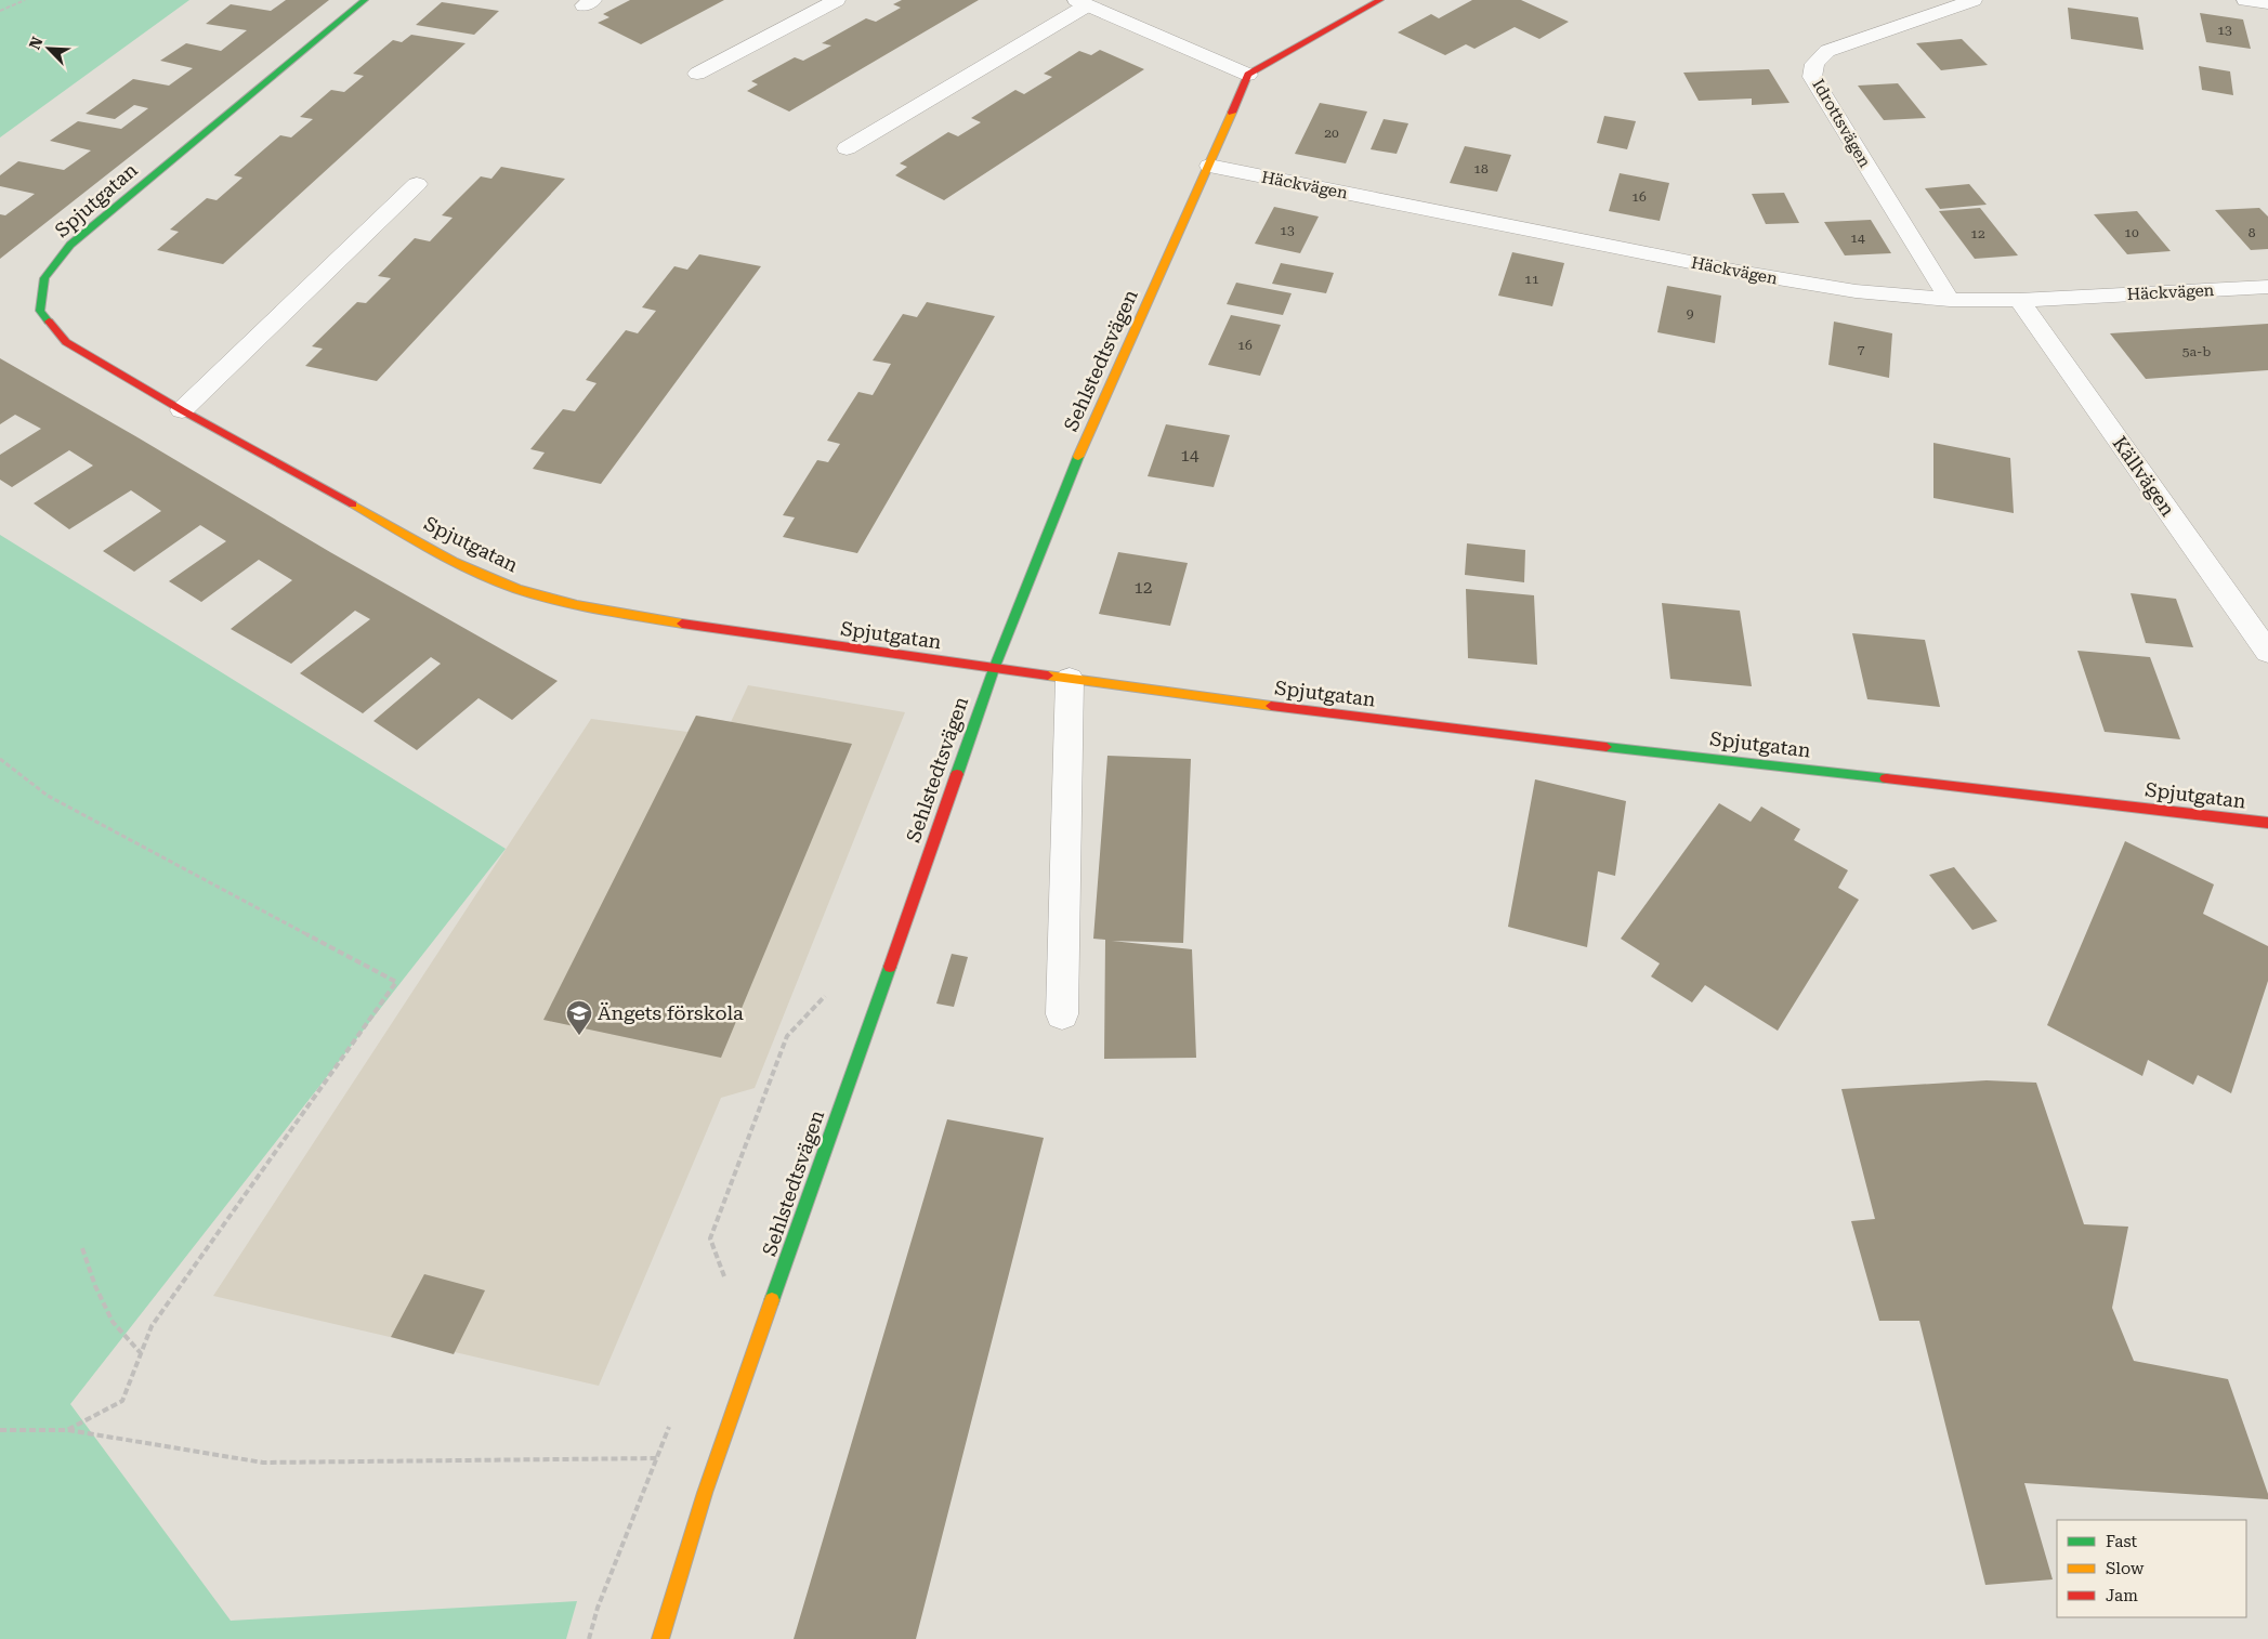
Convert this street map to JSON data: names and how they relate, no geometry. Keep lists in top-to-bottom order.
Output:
{
  "streets": {
    "street": [
      "Idrottsvägen",
      "Häckvägen",
      "Spjutgatan",
      "Sehlstedtsvägen",
      "Källvägen"
    ]
  },
  "crossings": [
    ["Idrottsvägen", "Häckvägen"],
    ["Häckvägen", "Sehlstedtsvägen"],
    ["Häckvägen", "Källvägen"],
    ["Spjutgatan", "Sehlstedtsvägen"]
  ],
  "places": {
    "school or university": ["Ängets förskola"]
  },
  "house_numbers": [
    "13",
    "20",
    "18",
    "16",
    "13",
    "10",
    "8",
    "12",
    "14",
    "11",
    "9",
    "16",
    "7",
    "5a-b",
    "14",
    "12"
  ],
  "legend": ["Fast", "Slow", "Jam"],
  "north": "top left"
}
